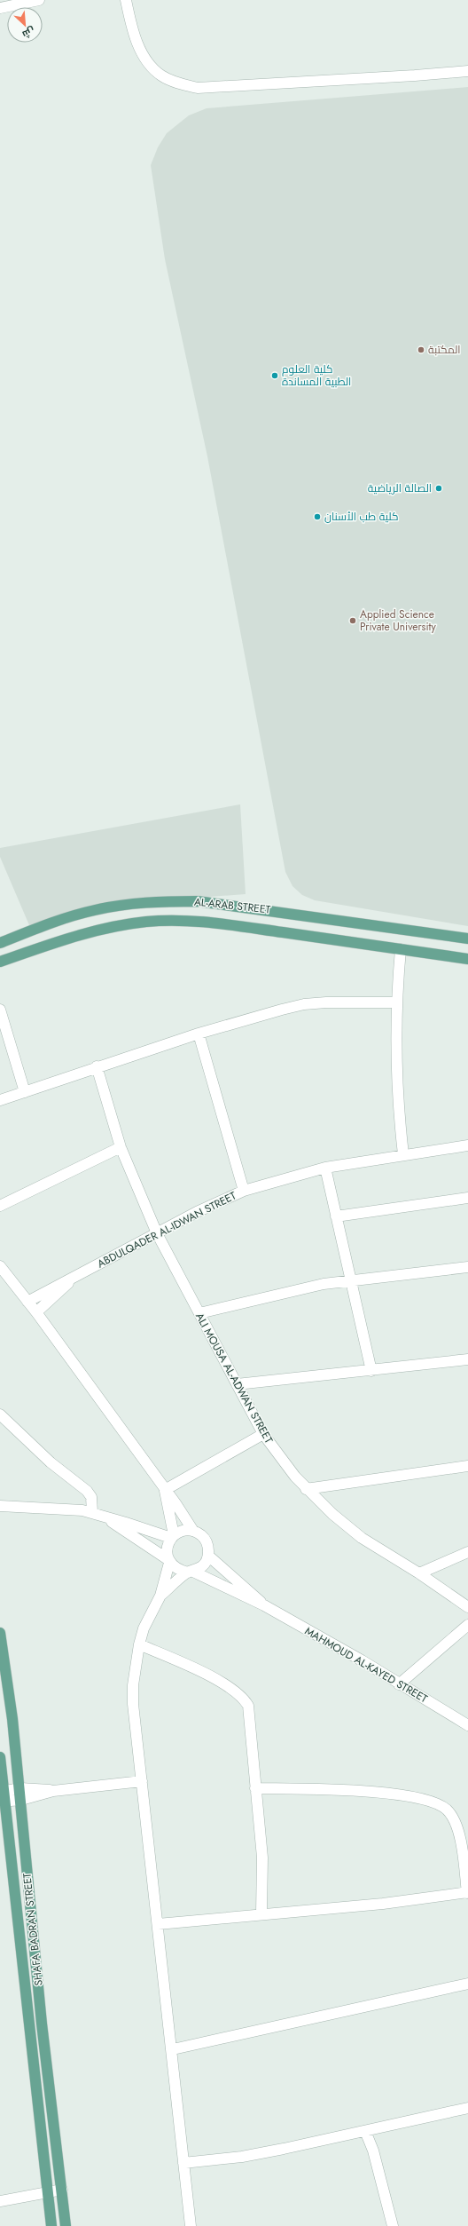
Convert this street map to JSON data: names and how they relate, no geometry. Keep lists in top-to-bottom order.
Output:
{
  "streets": {
    "main road": ["AL-ARAB STREET", "SHAFA BADRAN STREET"],
    "street": ["ABDULQADER AL-IDWAN STREET", "ALI MOUSA AL-ADWAN STREET", "MAHMOUD AL-KAYED STREET"]
  },
  "crossings": [
    ["ABDULQADER AL-IDWAN STREET", "ALI MOUSA AL-ADWAN STREET"]
  ],
  "places": [
    "المكتبة",
    "كلية العلوم الطبية المساندة",
    "الصالة الرياضية",
    "كلية طب الأسنان",
    "Applied Science Private University"
  ],
  "north": "bottom right"
}
